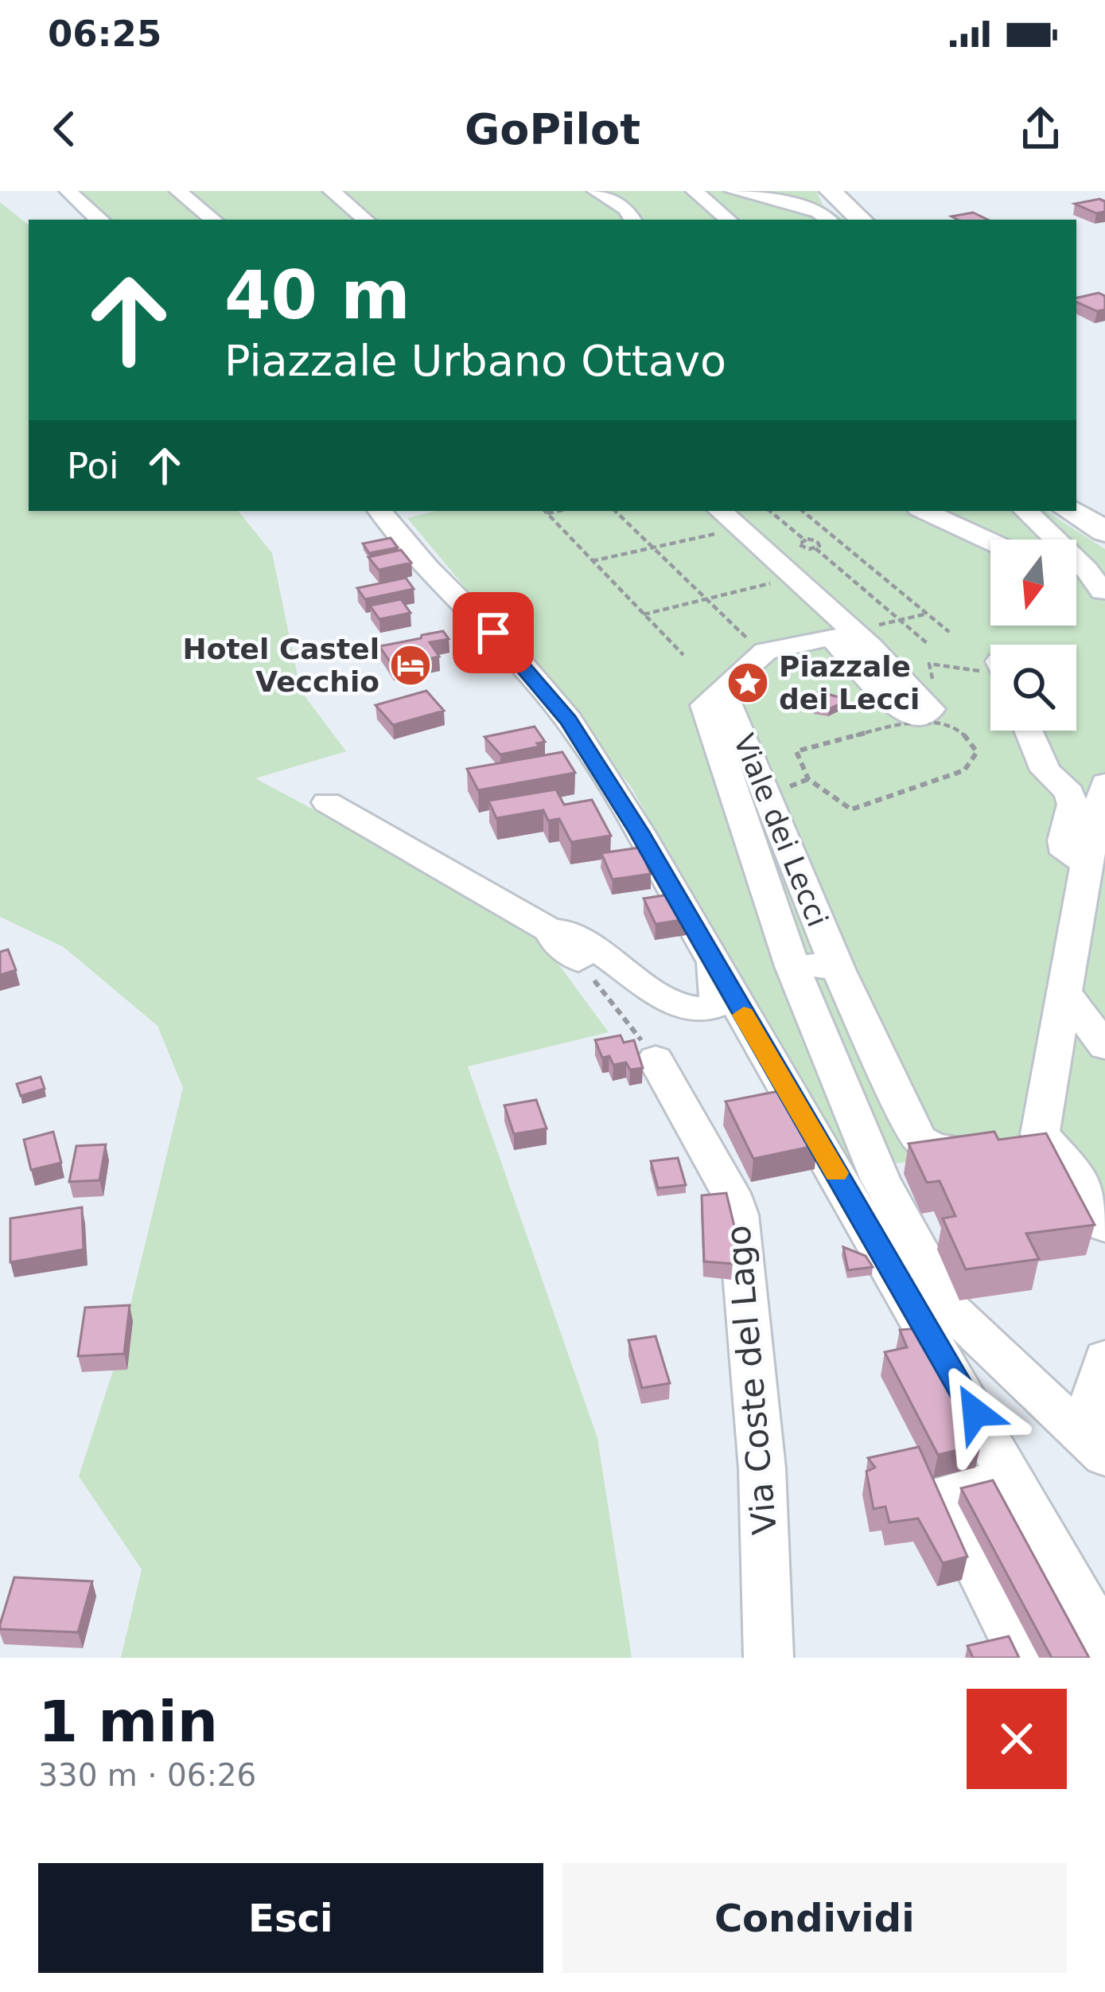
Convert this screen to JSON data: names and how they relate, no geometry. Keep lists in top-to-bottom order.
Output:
{
  "streets": {
    "street": ["Viale dei Lecci", "Via Coste del Lago"]
  },
  "places": {
    "hotel": ["Hotel Castel Vecchio"],
    "place": ["Piazzale dei Lecci"]
  },
  "north": "bottom",
  "page": {
    "status": "06:25",
    "header": "GoPilot",
    "turn": ["40 m", "Piazzale Urbano Ottavo"],
    "then": "Poi",
    "heading": ["1 min", "330 m · 06:26"],
    "buttons": ["Esci", "Condividi"]
  }
}
